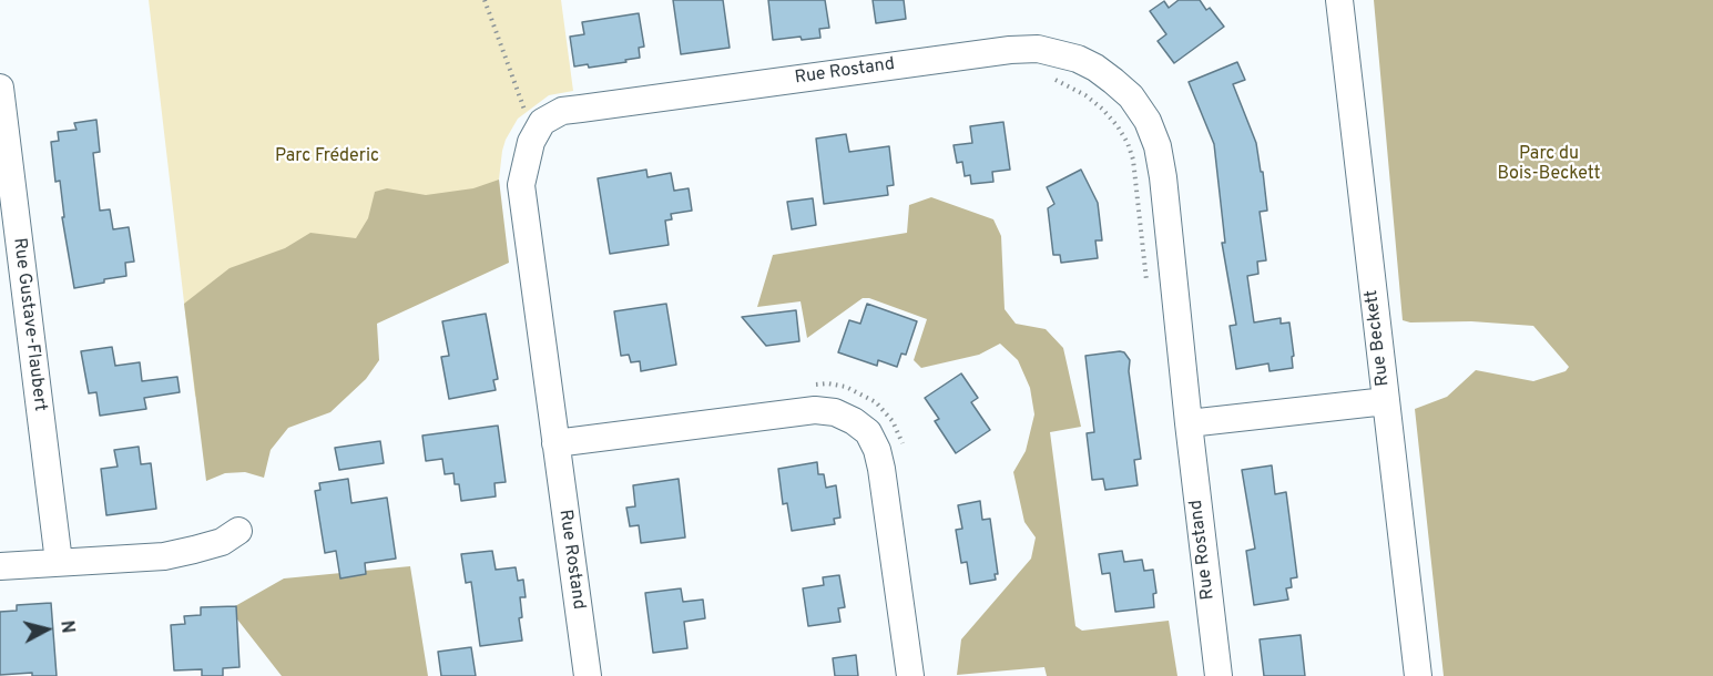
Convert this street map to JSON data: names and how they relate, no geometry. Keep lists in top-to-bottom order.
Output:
{
  "streets": {
    "street": ["Rue Rostand", "Rue Gustave-Flaubert", "Rue Beckett"]
  },
  "parks": ["Parc du Bois-Beckett", "Parc Fréderic"],
  "north": "right"
}
